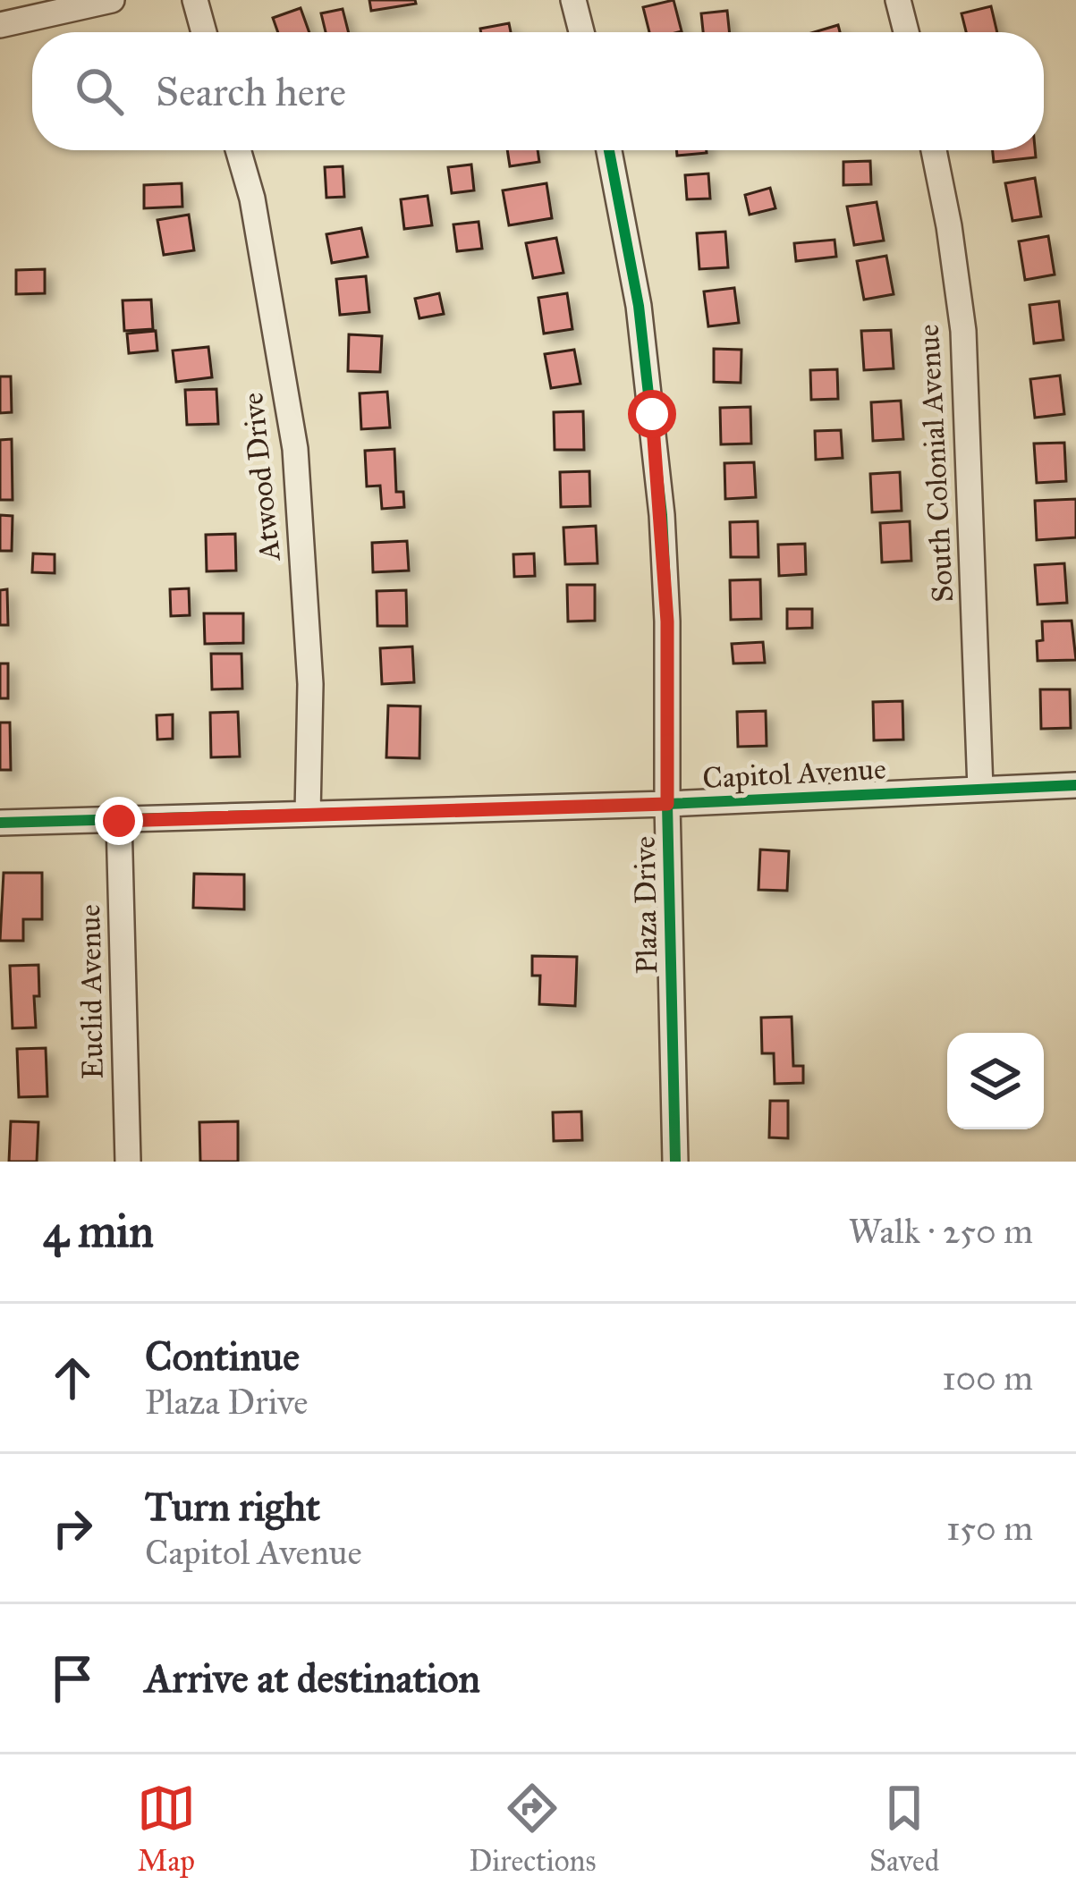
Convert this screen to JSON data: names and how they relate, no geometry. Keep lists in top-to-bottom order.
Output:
{
  "streets": {
    "street": [
      "South Colonial Avenue",
      "Atwood Drive",
      "Capitol Avenue",
      "Plaza Drive",
      "Euclid Avenue"
    ]
  },
  "crossings": [
    ["South Colonial Avenue", "Capitol Avenue"],
    ["Atwood Drive", "Capitol Avenue"],
    ["Capitol Avenue", "Plaza Drive"],
    ["Capitol Avenue", "Euclid Avenue"]
  ],
  "page": {
    "search": "Search here",
    "heading": ["4 min", "Walk · 250 m"],
    "list": [
      ["Continue", "Plaza Drive", "100 m"],
      ["Turn right", "Capitol Avenue", "150 m"],
      "Arrive at destination"
    ],
    "nav": ["Map", "Directions", "Saved"]
  }
}
